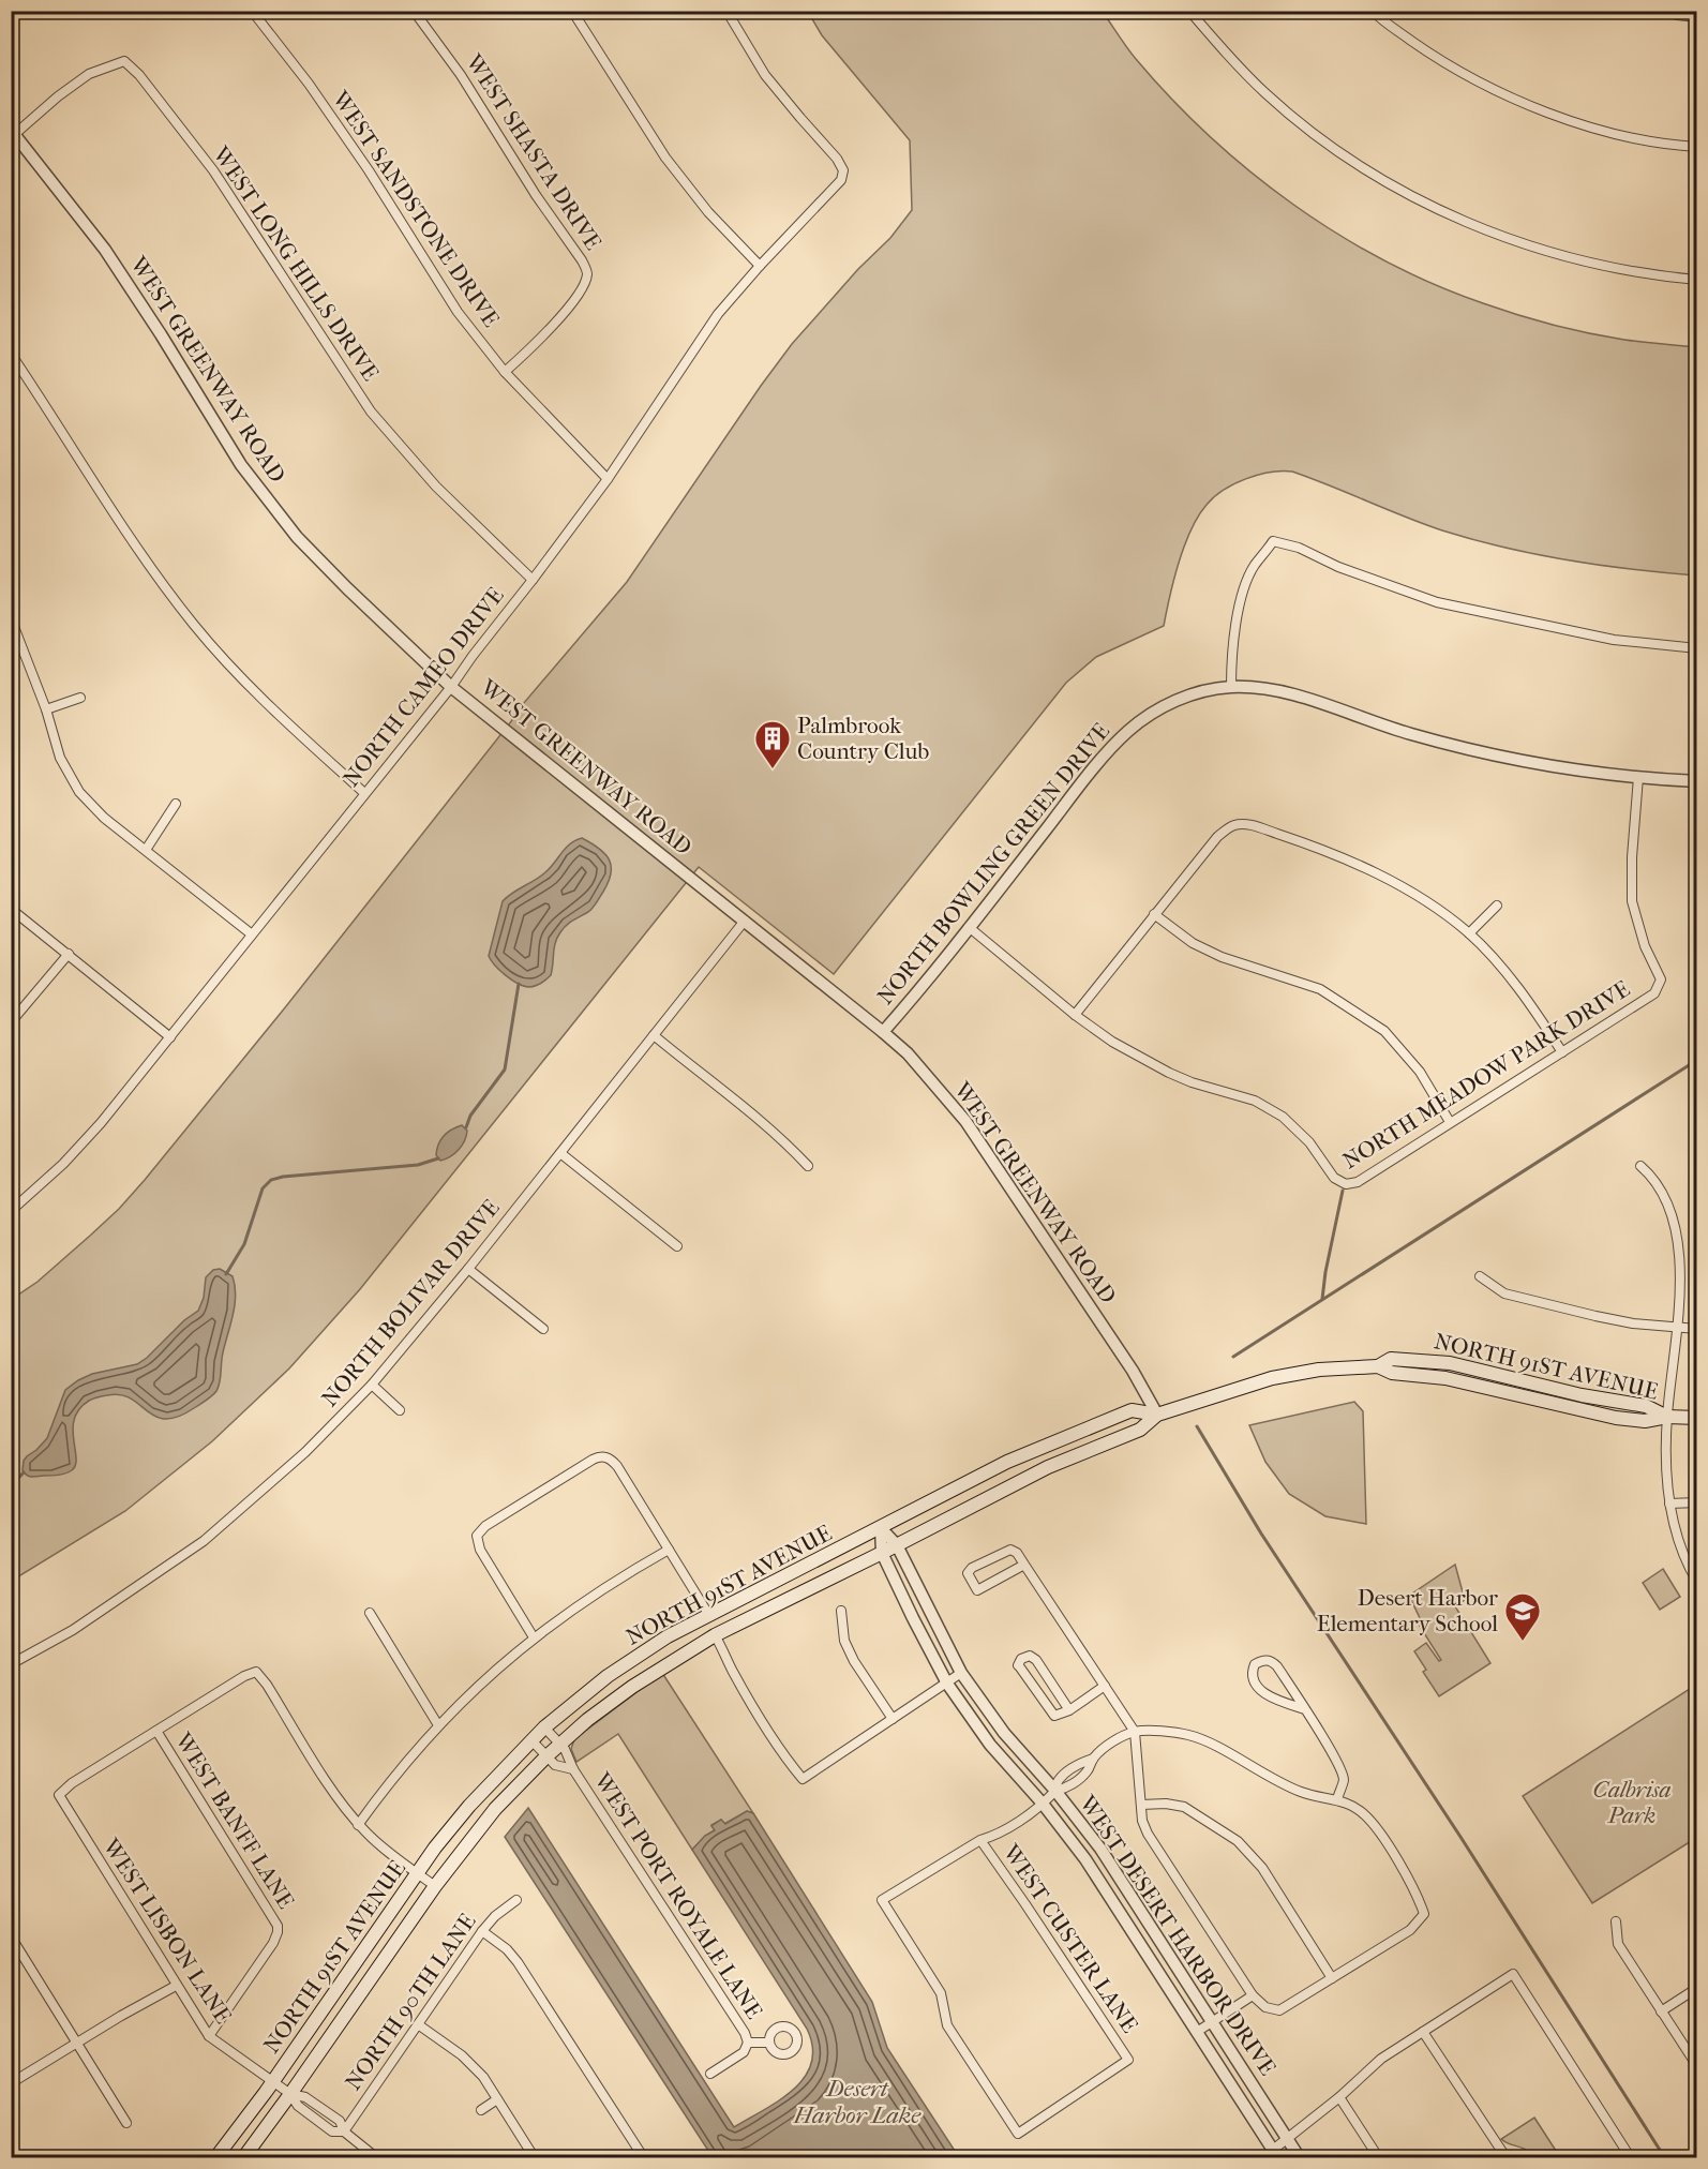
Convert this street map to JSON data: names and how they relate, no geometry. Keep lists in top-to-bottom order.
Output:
{
  "streets": {
    "main road": ["NORTH 91ST AVENUE"],
    "street": [
      "WEST SHASTA DRIVE",
      "WEST SANDSTONE DRIVE",
      "WEST LONG HILLS DRIVE",
      "WEST GREENWAY ROAD",
      "NORTH CAMEO DRIVE",
      "NORTH BOWLING GREEN DRIVE",
      "NORTH MEADOW PARK DRIVE",
      "NORTH BOLIVAR DRIVE",
      "WEST BANFF LANE",
      "WEST PORT ROYALE LANE",
      "WEST LISBON LANE",
      "WEST DESERT HARBOR DRIVE",
      "WEST CUSTER LANE",
      "NORTH 90TH LANE"
    ]
  },
  "crossings": [
    ["WEST SHASTA DRIVE", "WEST SANDSTONE DRIVE"],
    ["WEST SANDSTONE DRIVE", "NORTH CAMEO DRIVE"],
    ["WEST LONG HILLS DRIVE", "WEST GREENWAY ROAD"],
    ["WEST LONG HILLS DRIVE", "NORTH CAMEO DRIVE"],
    ["WEST GREENWAY ROAD", "NORTH CAMEO DRIVE"],
    ["WEST GREENWAY ROAD", "NORTH BOWLING GREEN DRIVE"],
    ["WEST GREENWAY ROAD", "NORTH BOLIVAR DRIVE"],
    ["WEST GREENWAY ROAD", "NORTH 91ST AVENUE"],
    ["NORTH BOWLING GREEN DRIVE", "NORTH MEADOW PARK DRIVE"],
    ["NORTH 91ST AVENUE", "WEST PORT ROYALE LANE"],
    ["NORTH 91ST AVENUE", "WEST LISBON LANE"],
    ["NORTH 91ST AVENUE", "WEST DESERT HARBOR DRIVE"],
    ["WEST BANFF LANE", "WEST LISBON LANE"],
    ["WEST LISBON LANE", "NORTH 90TH LANE"]
  ],
  "water": ["Desert Harbor Lake"],
  "parks": ["Calbrisa Park"],
  "places": {
    "building": ["Palmbrook Country Club"],
    "school or university": ["Desert Harbor Elementary School"]
  }
}
